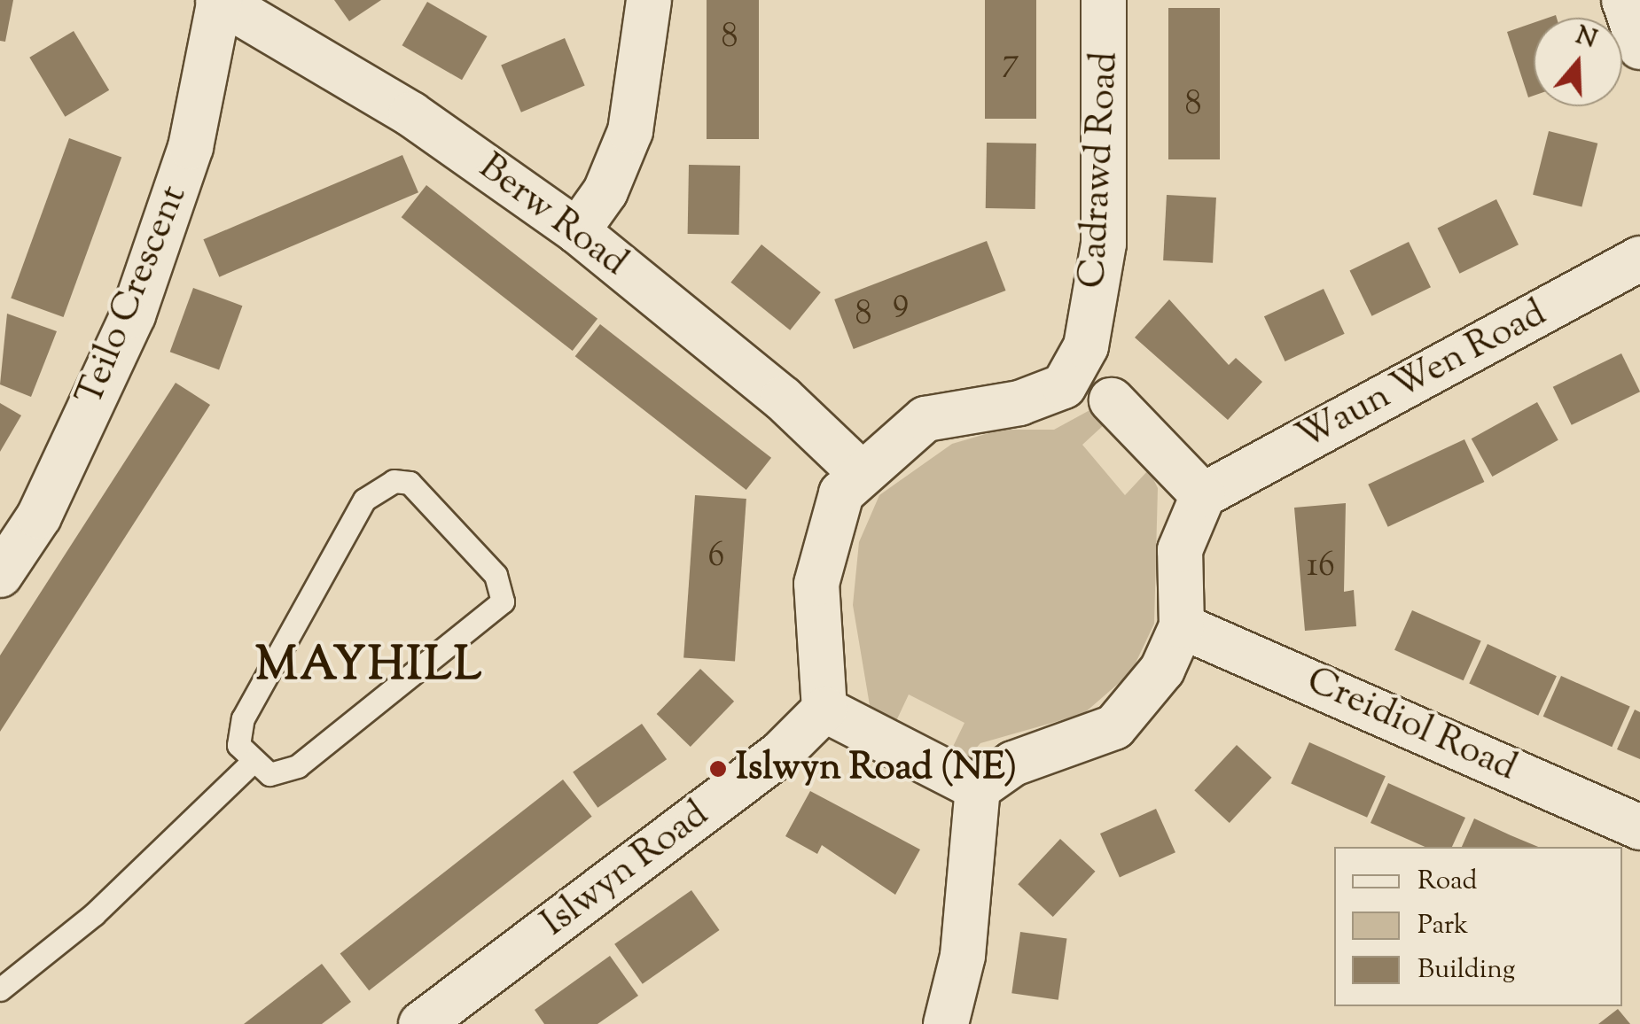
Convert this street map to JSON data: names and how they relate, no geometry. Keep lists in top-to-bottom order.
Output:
{
  "streets": {
    "street": [
      "Cadrawd Road",
      "Berw Road",
      "Teilo Crescent",
      "Waun Wen Road",
      "Creidiol Road",
      "Islwyn Road"
    ]
  },
  "crossings": [
    ["Cadrawd Road", "Berw Road"],
    ["Berw Road", "Teilo Crescent"]
  ],
  "districts": ["MAYHILL"],
  "places": ["Islwyn Road (NE)"],
  "house_numbers": [
    "8",
    "7",
    "8",
    "9",
    "8",
    "6",
    "16"
  ],
  "legend": ["Road", "Park", "Building"],
  "north": "top"
}
